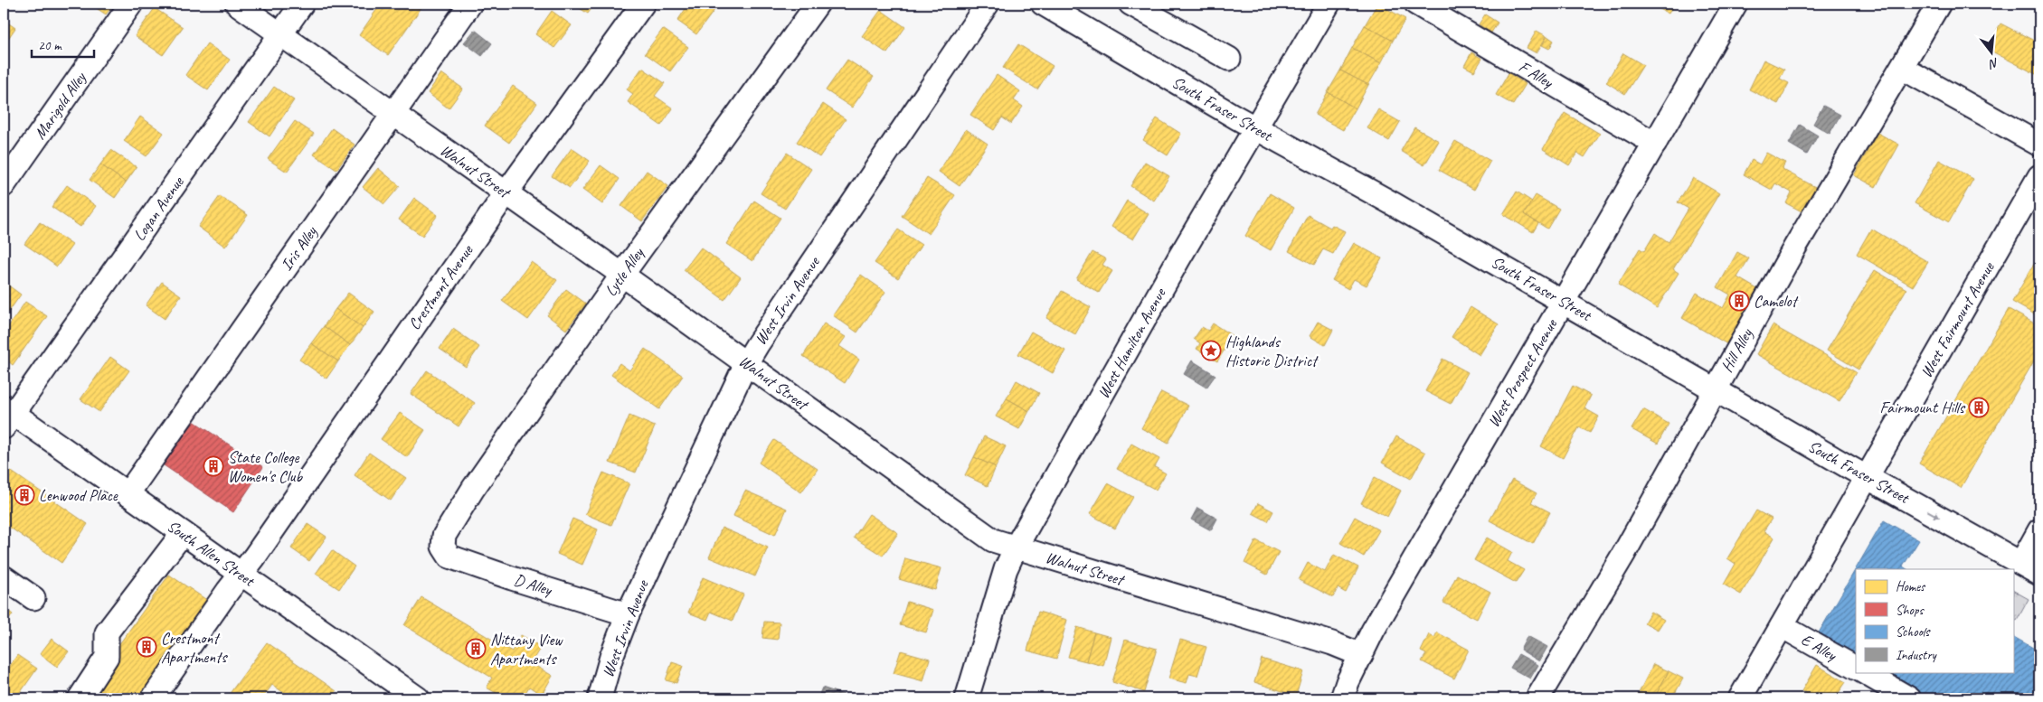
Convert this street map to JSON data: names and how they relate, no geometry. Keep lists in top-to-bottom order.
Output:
{
  "streets": {
    "street": [
      "F Alley",
      "Marigold Alley",
      "South Fraser Street",
      "Walnut Street",
      "Logan Avenue",
      "Iris Alley",
      "Lytle Alley",
      "Crestmont Avenue",
      "West Irvin Avenue",
      "West Fairmount Avenue",
      "West Hamilton Avenue",
      "Hill Alley",
      "West Prospect Avenue",
      "South Allen Street",
      "D Alley",
      "E Alley"
    ]
  },
  "crossings": [
    ["F Alley", "West Prospect Avenue"],
    ["South Fraser Street", "West Fairmount Avenue"],
    ["South Fraser Street", "West Hamilton Avenue"],
    ["South Fraser Street", "Hill Alley"],
    ["South Fraser Street", "West Prospect Avenue"],
    ["Walnut Street", "Logan Avenue"],
    ["Walnut Street", "Iris Alley"],
    ["Walnut Street", "Lytle Alley"],
    ["Walnut Street", "Crestmont Avenue"],
    ["Walnut Street", "West Irvin Avenue"],
    ["Walnut Street", "West Hamilton Avenue"],
    ["Walnut Street", "West Prospect Avenue"],
    ["Logan Avenue", "South Allen Street"],
    ["Iris Alley", "South Allen Street"],
    ["Lytle Alley", "D Alley"],
    ["Crestmont Avenue", "South Allen Street"],
    ["West Irvin Avenue", "D Alley"],
    ["West Fairmount Avenue", "E Alley"]
  ],
  "places": {
    "building": [
      "Camelot",
      "Fairmount Hills",
      "State College Women's Club",
      "Lenwood Place",
      "Crestmont Apartments",
      "Nittany View Apartments"
    ],
    "place": ["Highlands Historic District"]
  },
  "legend": [
    "Homes",
    "Shops",
    "Schools",
    "Industry"
  ],
  "scale_bar": "20 m",
  "north": "bottom"
}
